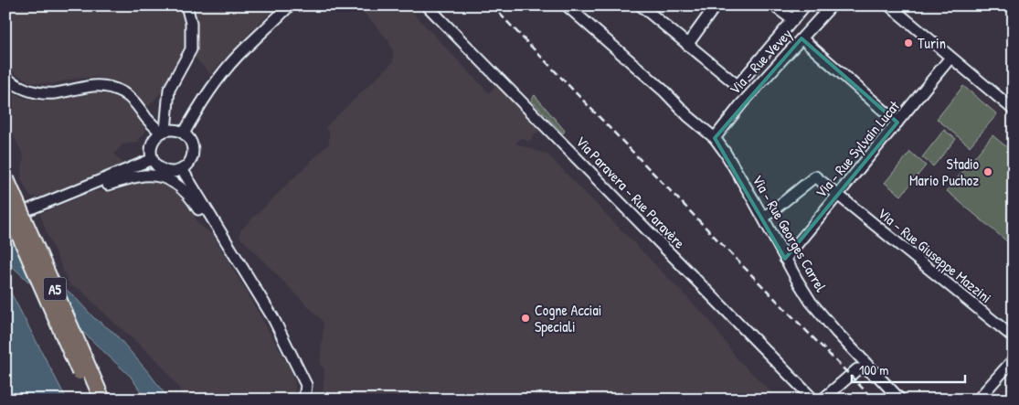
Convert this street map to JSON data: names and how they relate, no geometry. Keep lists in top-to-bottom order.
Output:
{
  "streets": {
    "highway": ["A5"],
    "street": [
      "Via - Rue Vevey",
      "Via - Rue Sylvain Lucat",
      "Via Paravera - Rue Paravère",
      "Via - Rue Georges Carrel",
      "Via - Rue Giuseppe Mazzini"
    ]
  },
  "crossings": [
    ["Via - Rue Vevey", "Via - Rue Georges Carrel"],
    ["Via - Rue Sylvain Lucat", "Via - Rue Georges Carrel"],
    ["Via - Rue Sylvain Lucat", "Via - Rue Giuseppe Mazzini"],
    ["Via - Rue Georges Carrel", "Via - Rue Giuseppe Mazzini"]
  ],
  "places": ["Turin", "Stadio Mario Puchoz", "Cogne Acciai Speciali"],
  "scale_bar": "100 m"
}
